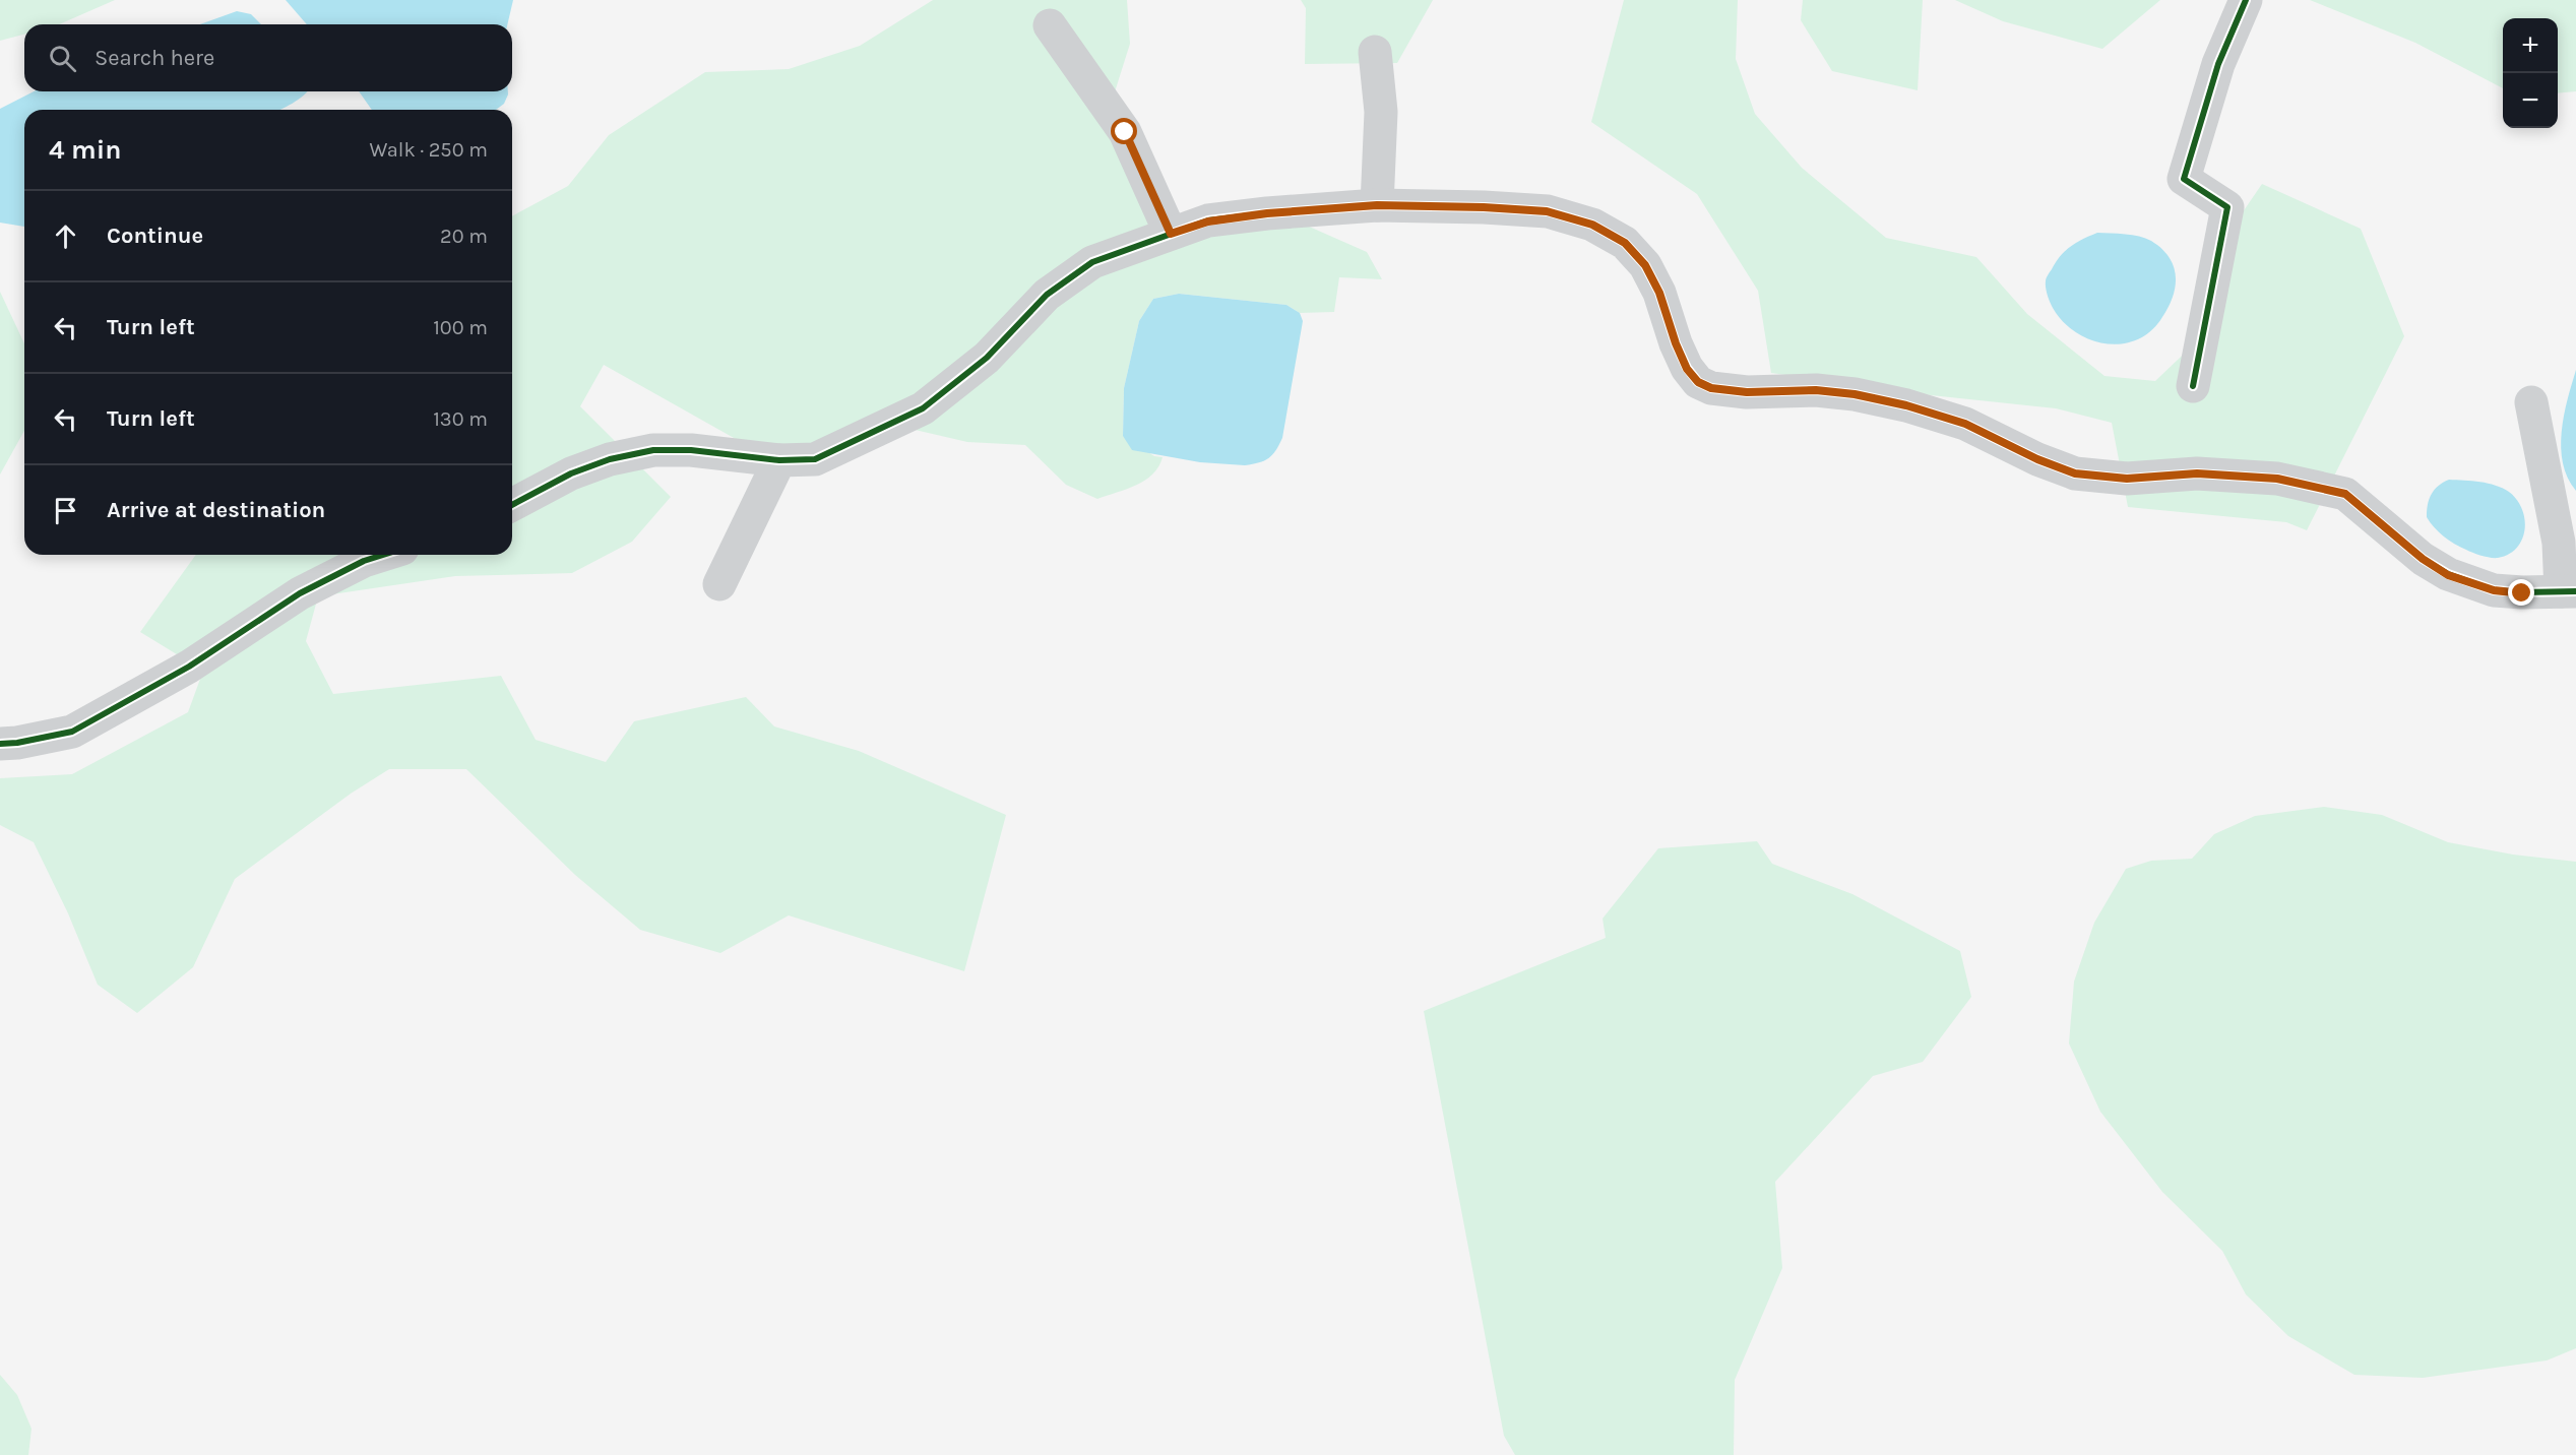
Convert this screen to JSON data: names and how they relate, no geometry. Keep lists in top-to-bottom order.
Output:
{
  "page": {
    "map_buttons": ["+", "−"],
    "search": "Search here",
    "heading": ["4 min", "Walk · 250 m"],
    "list": [
      ["Continue", "20 m"],
      ["Turn left", "100 m"],
      ["Turn left", "130 m"],
      "Arrive at destination"
    ]
  }
}
